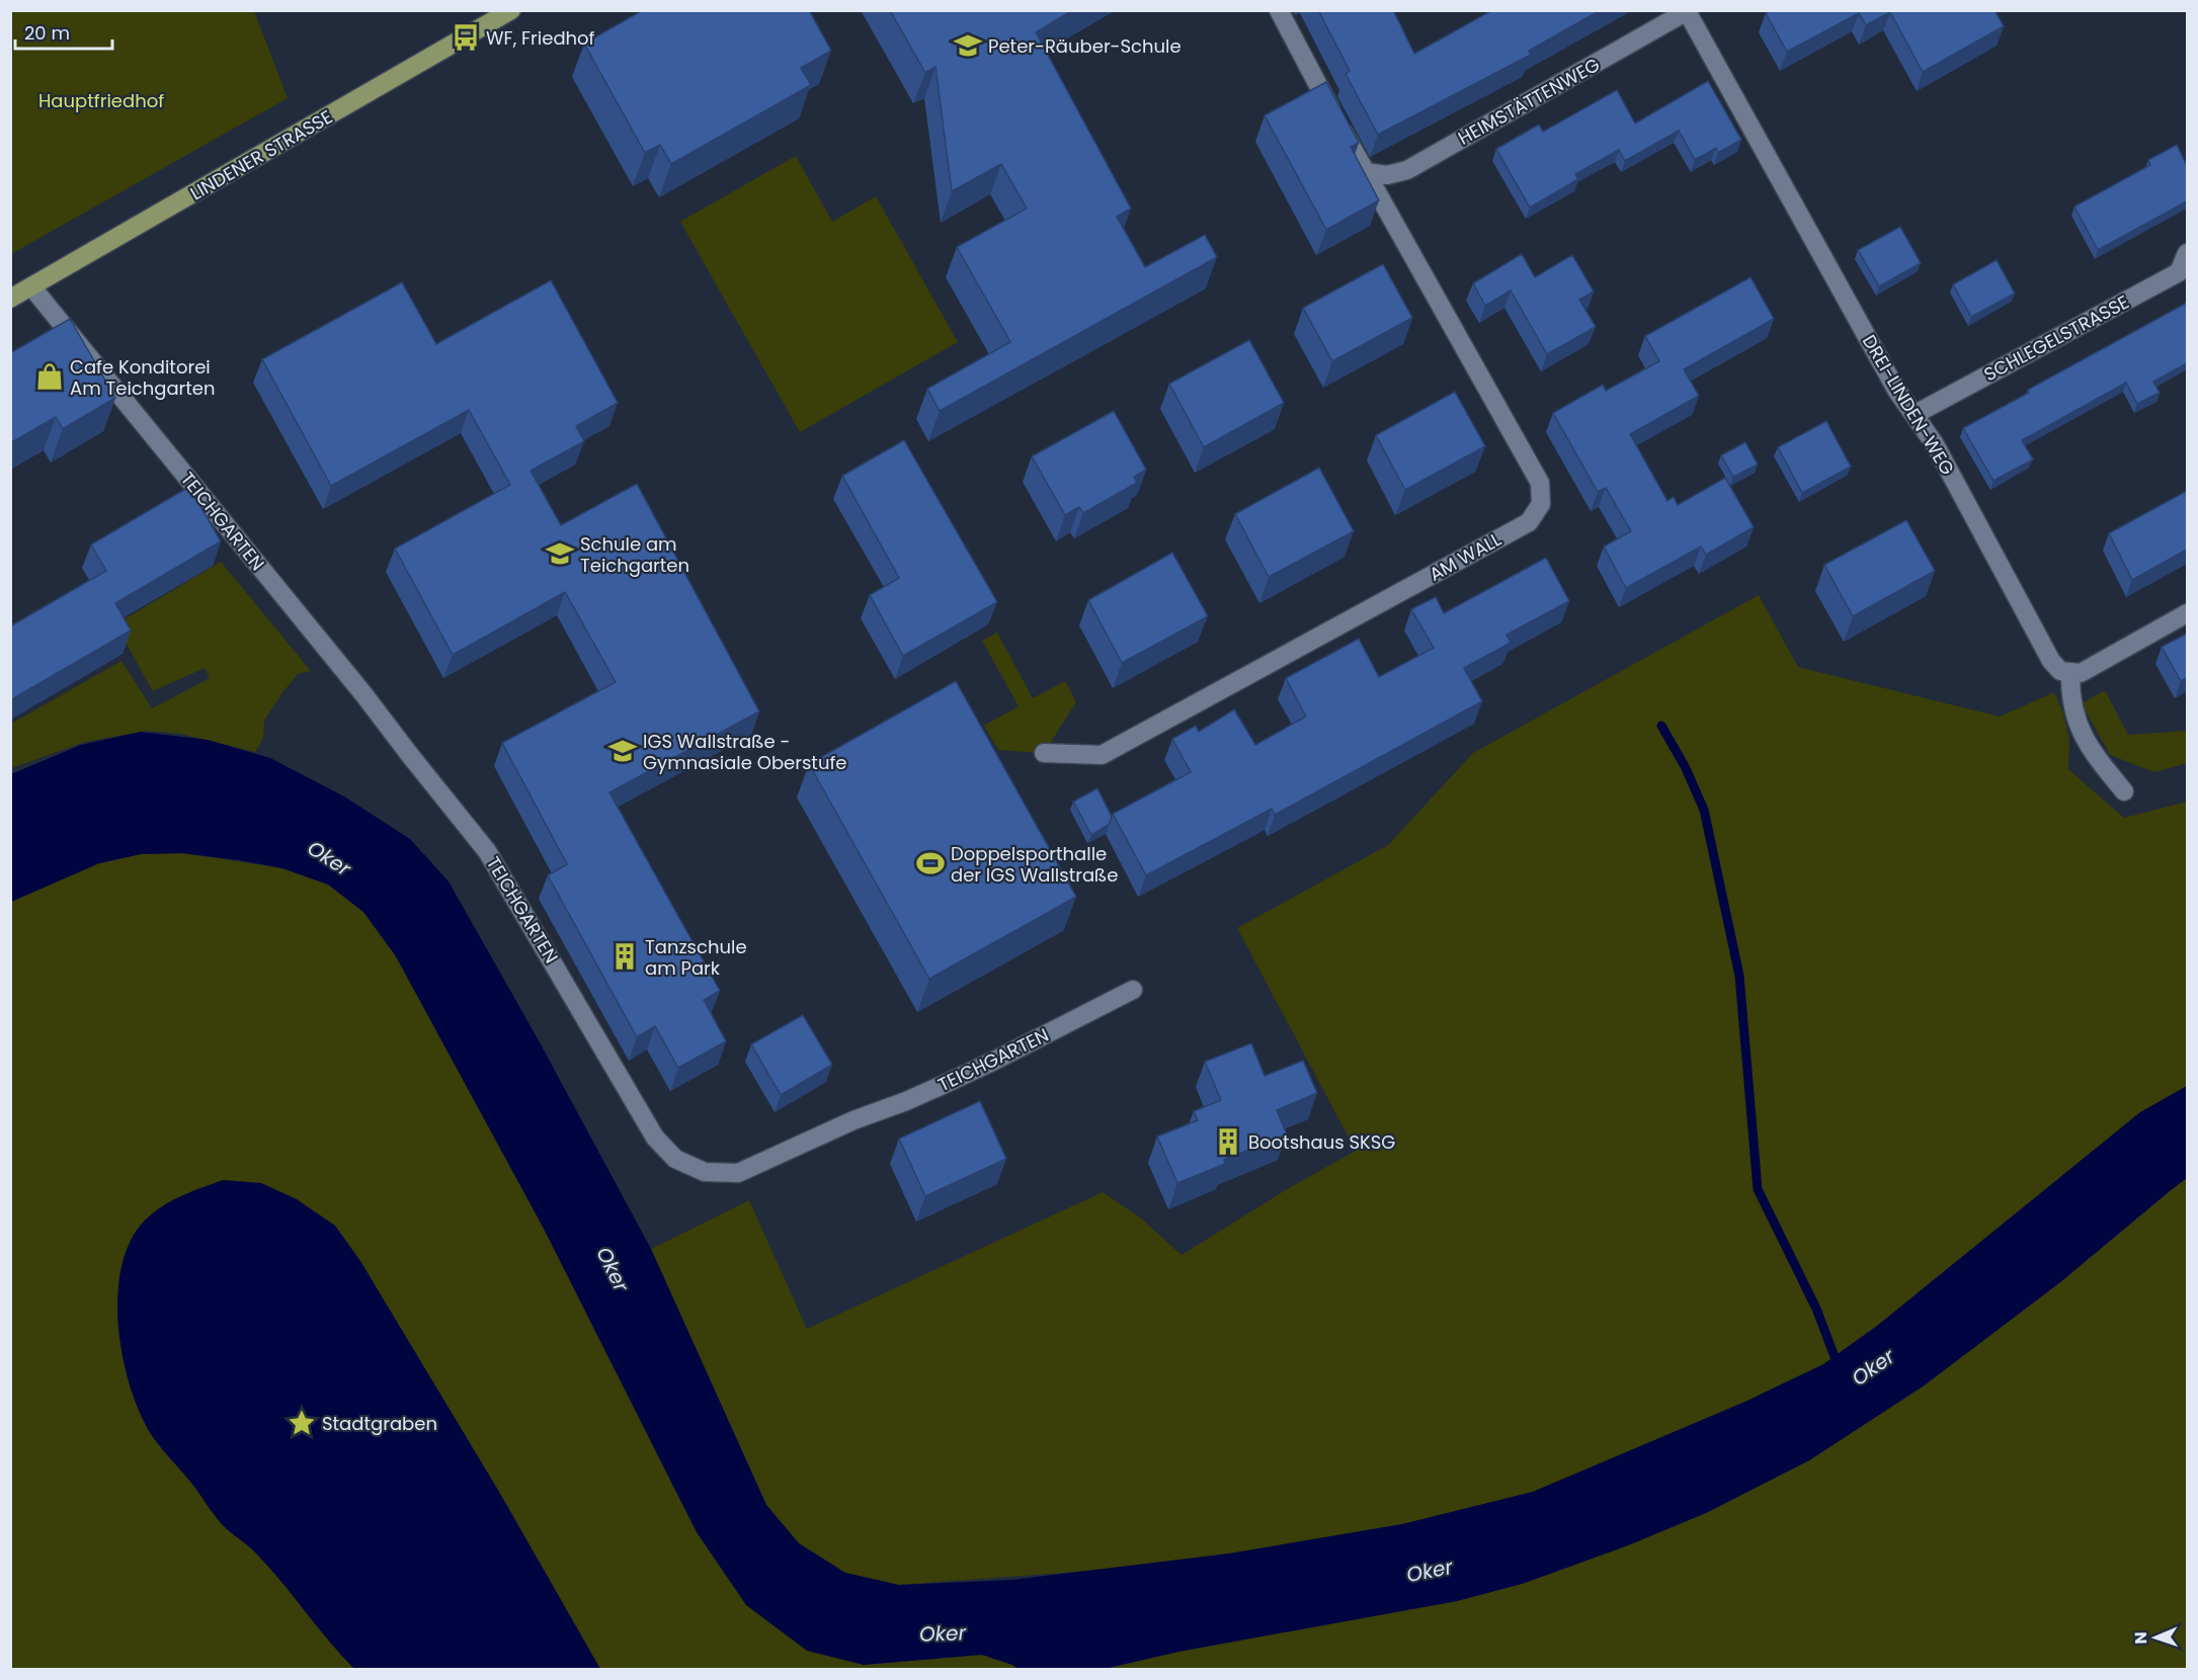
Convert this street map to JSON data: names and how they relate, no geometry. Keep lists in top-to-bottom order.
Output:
{
  "streets": {
    "main road": ["LINDENER STRASSE"],
    "street": [
      "HEIMSTÄTTENWEG",
      "SCHLEGELSTRASSE",
      "DREI-LINDEN-WEG",
      "TEICHGARTEN",
      "AM WALL"
    ]
  },
  "crossings": [
    ["HEIMSTÄTTENWEG", "DREI-LINDEN-WEG"],
    ["HEIMSTÄTTENWEG", "AM WALL"],
    ["LINDENER STRASSE", "TEICHGARTEN"],
    ["SCHLEGELSTRASSE", "DREI-LINDEN-WEG"]
  ],
  "water": ["Oker"],
  "parks": ["Hauptfriedhof"],
  "places": {
    "bus stop": ["WF, Friedhof"],
    "school or university": ["Peter-Räuber-Schule", "Schule am Teichgarten", "IGS Wallstraße - Gymnasiale Oberstufe"],
    "shop": ["Cafe Konditorei Am Teichgarten"],
    "sports": ["Doppelsporthalle der IGS Wallstraße"],
    "building": ["Tanzschule am Park", "Bootshaus SKSG"],
    "place": ["Stadtgraben"]
  },
  "scale_bar": "20 m",
  "north": "left"
}
